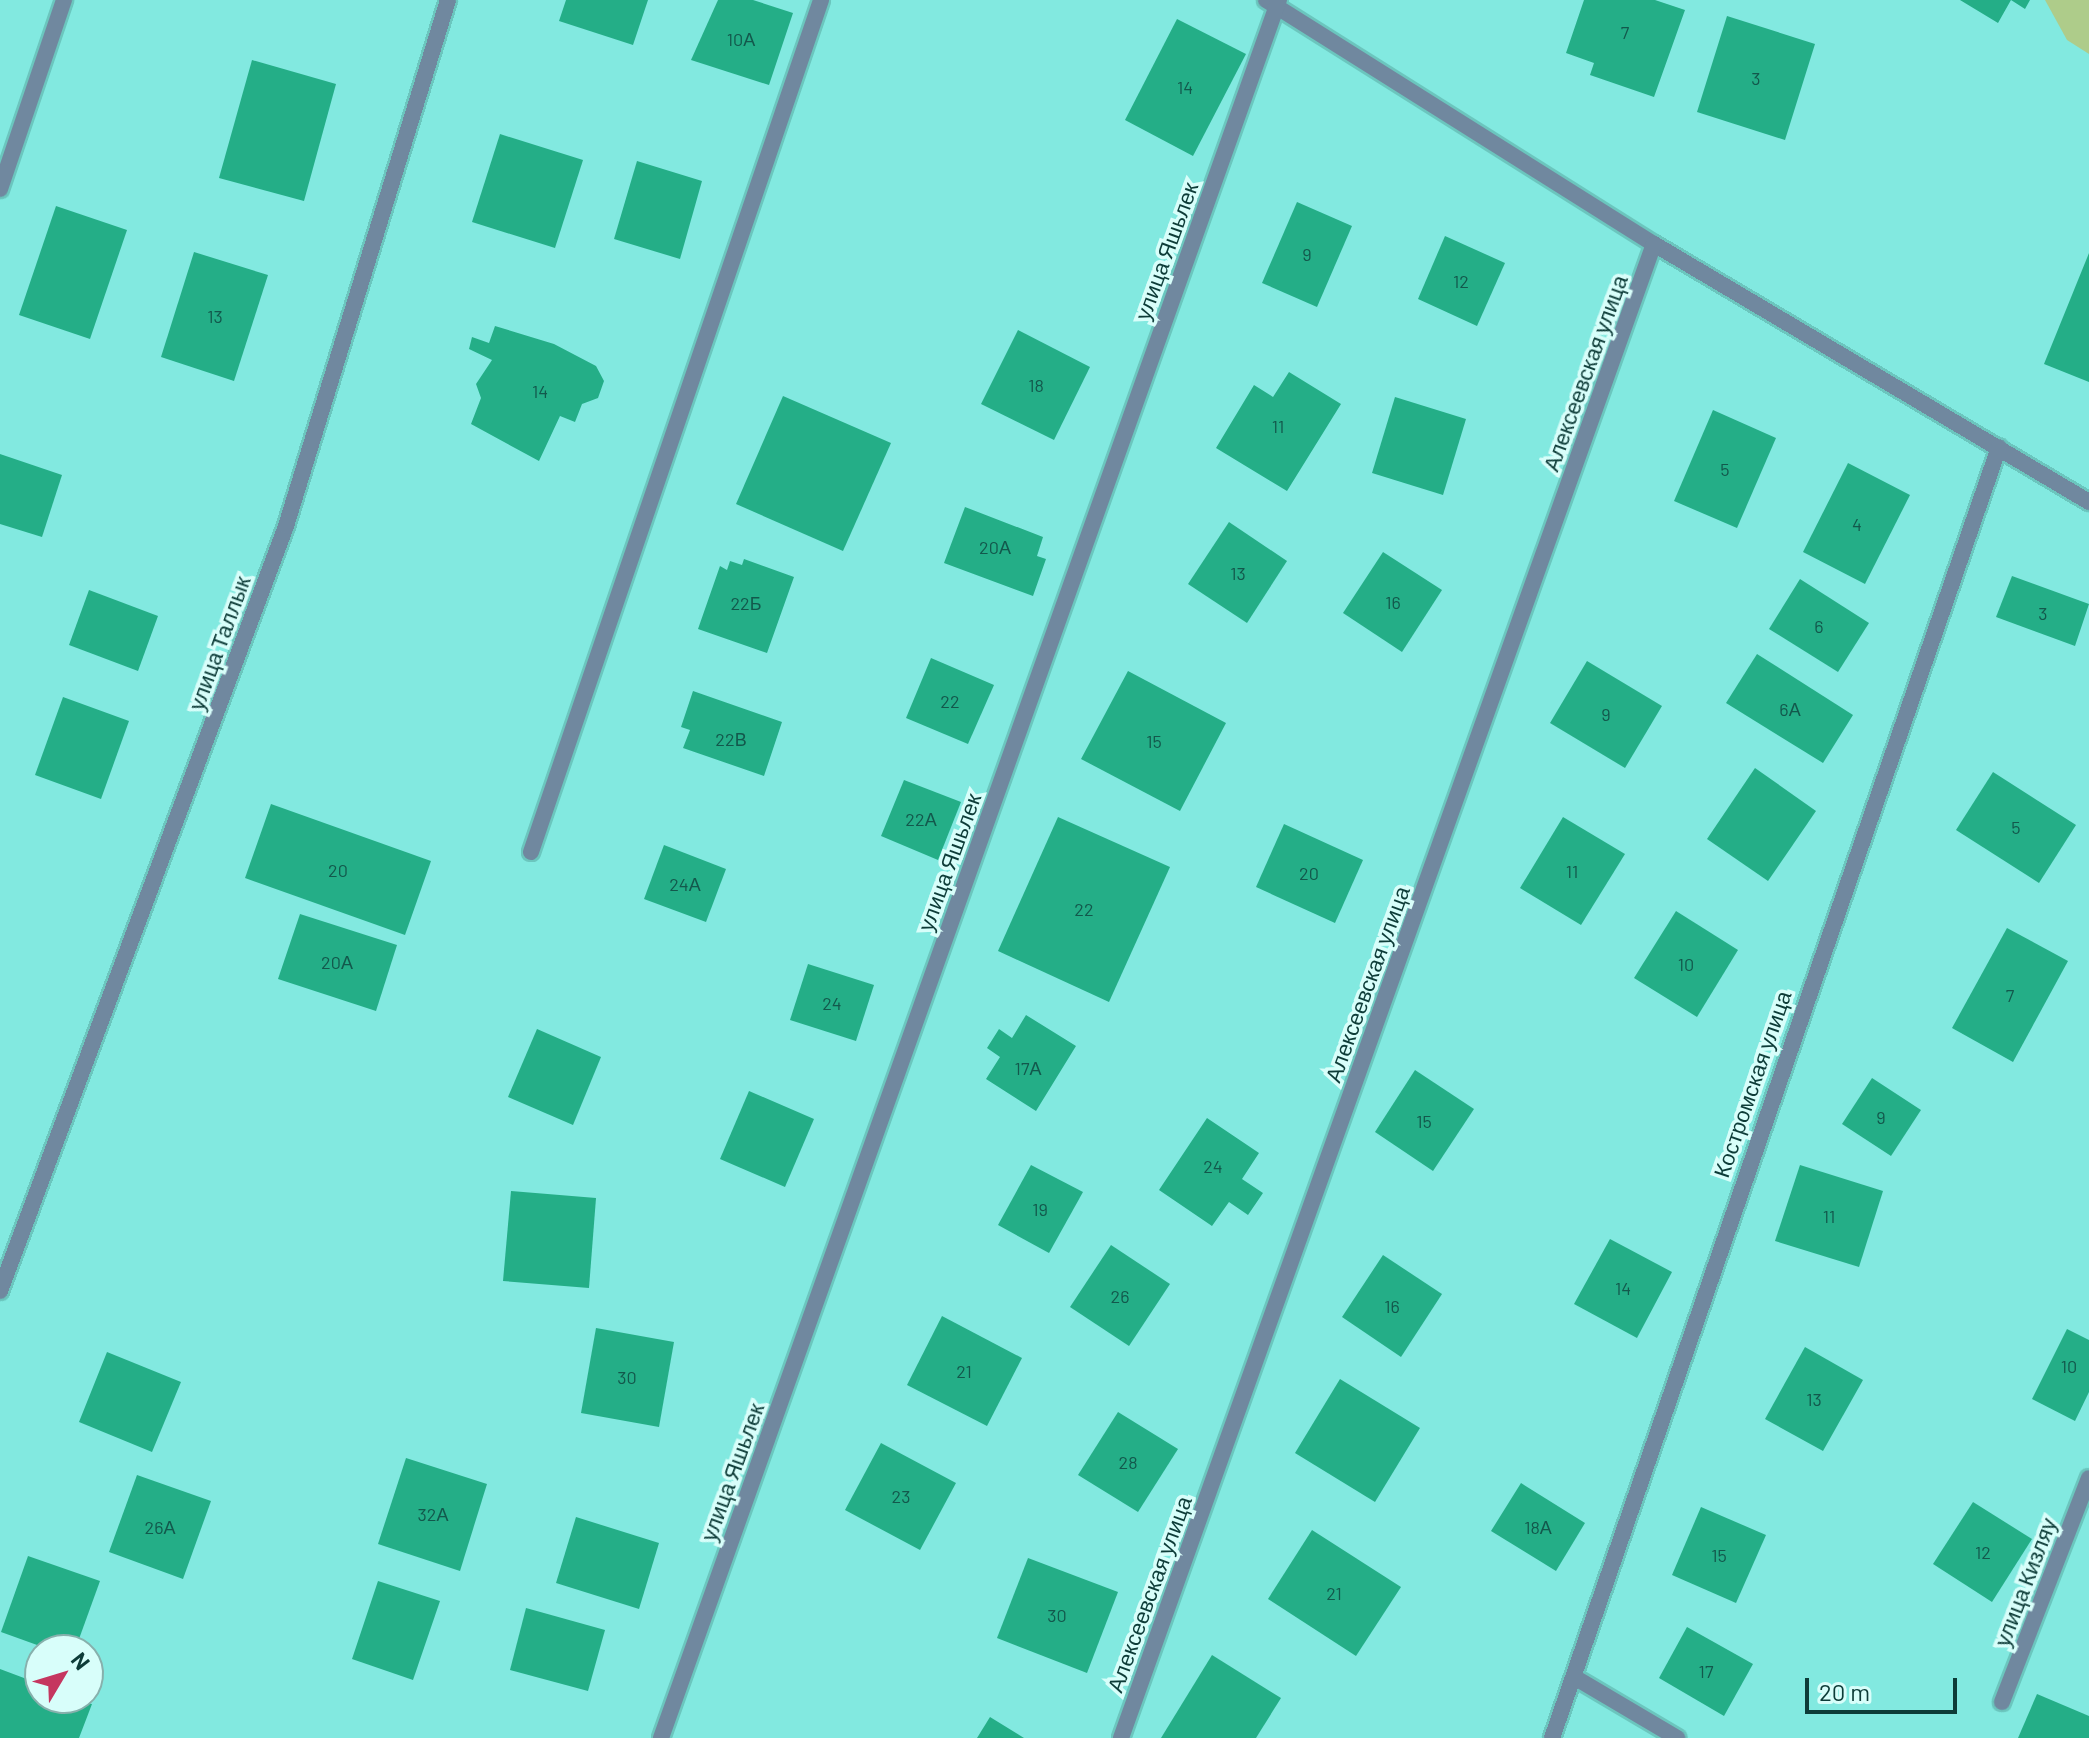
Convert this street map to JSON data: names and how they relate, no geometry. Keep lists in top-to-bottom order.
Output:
{
  "streets": {
    "street": [
      "улица Яшьлек",
      "Алексеевская улица",
      "улица Таллык",
      "Костромская улица",
      "улица Кизляу"
    ]
  },
  "house_numbers": [
    "7",
    "10А",
    "3",
    "14",
    "9",
    "12",
    "13",
    "18",
    "14",
    "11",
    "5",
    "4",
    "20А",
    "13",
    "16",
    "22Б",
    "3",
    "6",
    "22",
    "6А",
    "9",
    "22В",
    "15",
    "22А",
    "5",
    "20",
    "11",
    "20",
    "24А",
    "22",
    "20А",
    "10",
    "7",
    "24",
    "17А",
    "9",
    "15",
    "24",
    "19",
    "11",
    "14",
    "26",
    "16",
    "10",
    "21",
    "30",
    "13",
    "28",
    "23",
    "32А",
    "26А",
    "18А",
    "12",
    "15",
    "21",
    "30",
    "17"
  ],
  "scale_bar": "20 m",
  "north": "top right"
}
